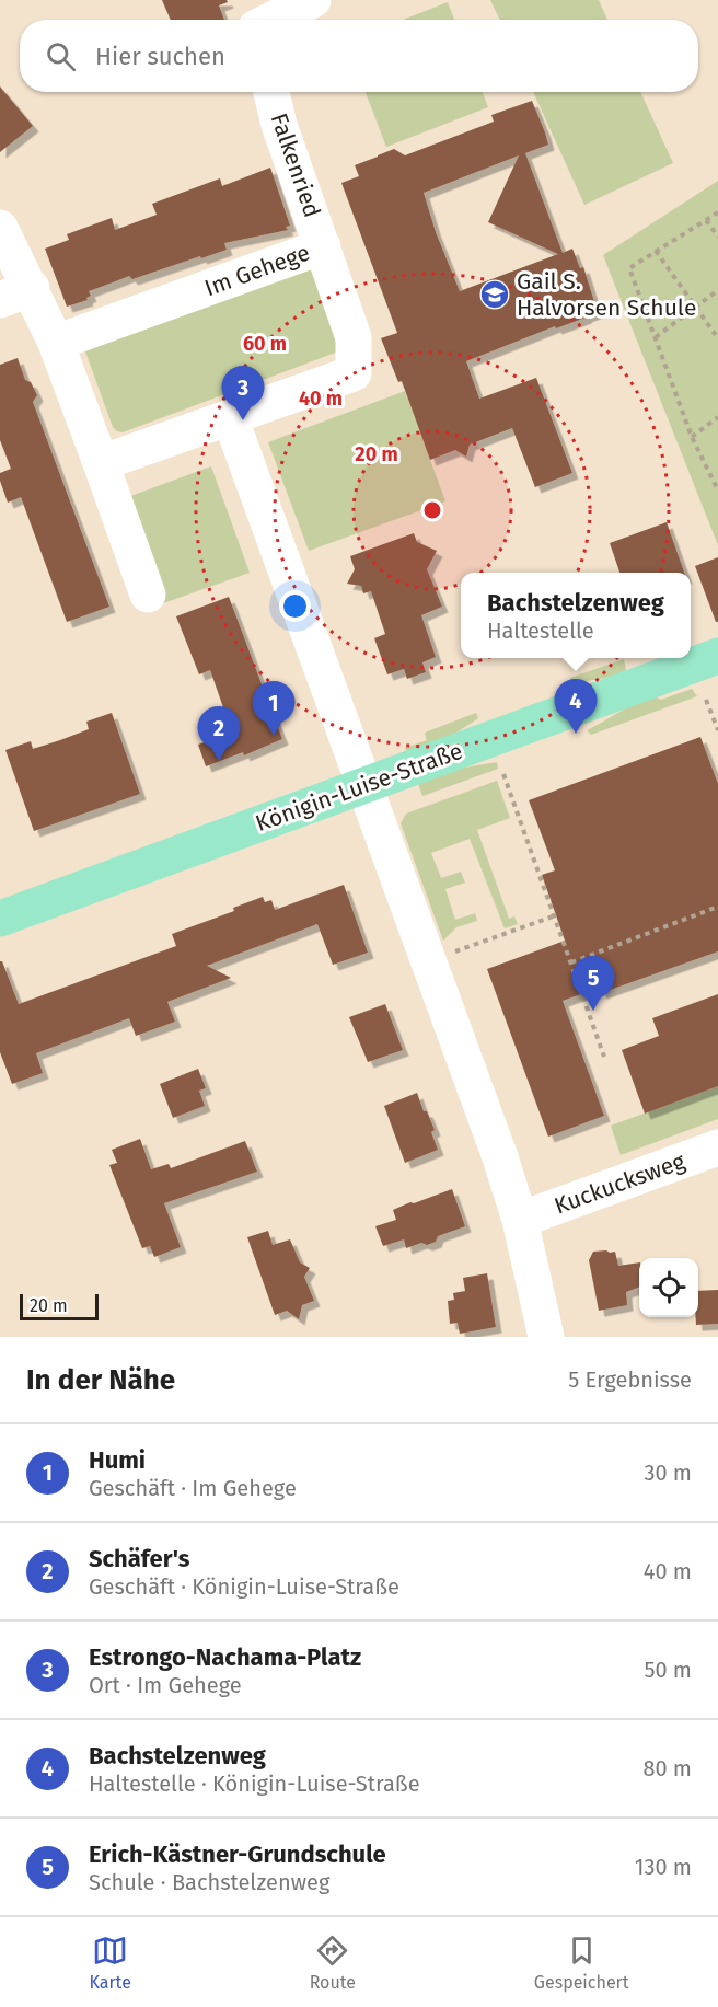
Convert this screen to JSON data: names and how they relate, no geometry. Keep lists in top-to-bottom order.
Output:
{
  "streets": {
    "main road": ["Königin-Luise-Straße"],
    "street": ["Falkenried", "Im Gehege", "Kuckucksweg"]
  },
  "crossings": [
    ["Falkenried", "Im Gehege"]
  ],
  "places": {
    "school or university": ["Gail S. Halvorsen Schule"]
  },
  "scale_bar": "20 m",
  "page": {
    "search": "Hier suchen",
    "pins": [
      "3",
      "4",
      "1",
      "2",
      "5"
    ],
    "popup": ["Bachstelzenweg", "Haltestelle"],
    "scale": "20 m",
    "heading": ["In der Nähe", "5 Ergebnisse"],
    "list": [
      {
        "mark": "1",
        "name": "Humi",
        "note": "Geschäft · Im Gehege",
        "value": "30 m"
      },
      {
        "mark": "2",
        "name": "Schäfer's",
        "note": "Geschäft · Königin-Luise-Straße",
        "value": "40 m"
      },
      {
        "mark": "3",
        "name": "Estrongo-Nachama-Platz",
        "note": "Ort · Im Gehege",
        "value": "50 m"
      },
      {
        "mark": "4",
        "name": "Bachstelzenweg",
        "note": "Haltestelle · Königin-Luise-Straße",
        "value": "80 m"
      },
      {
        "mark": "5",
        "name": "Erich-Kästner-Grundschule",
        "note": "Schule · Bachstelzenweg",
        "value": "130 m"
      }
    ],
    "nav": ["Karte", "Route", "Gespeichert"]
  },
  "rings": ["60 m", "40 m", "20 m"]
}
